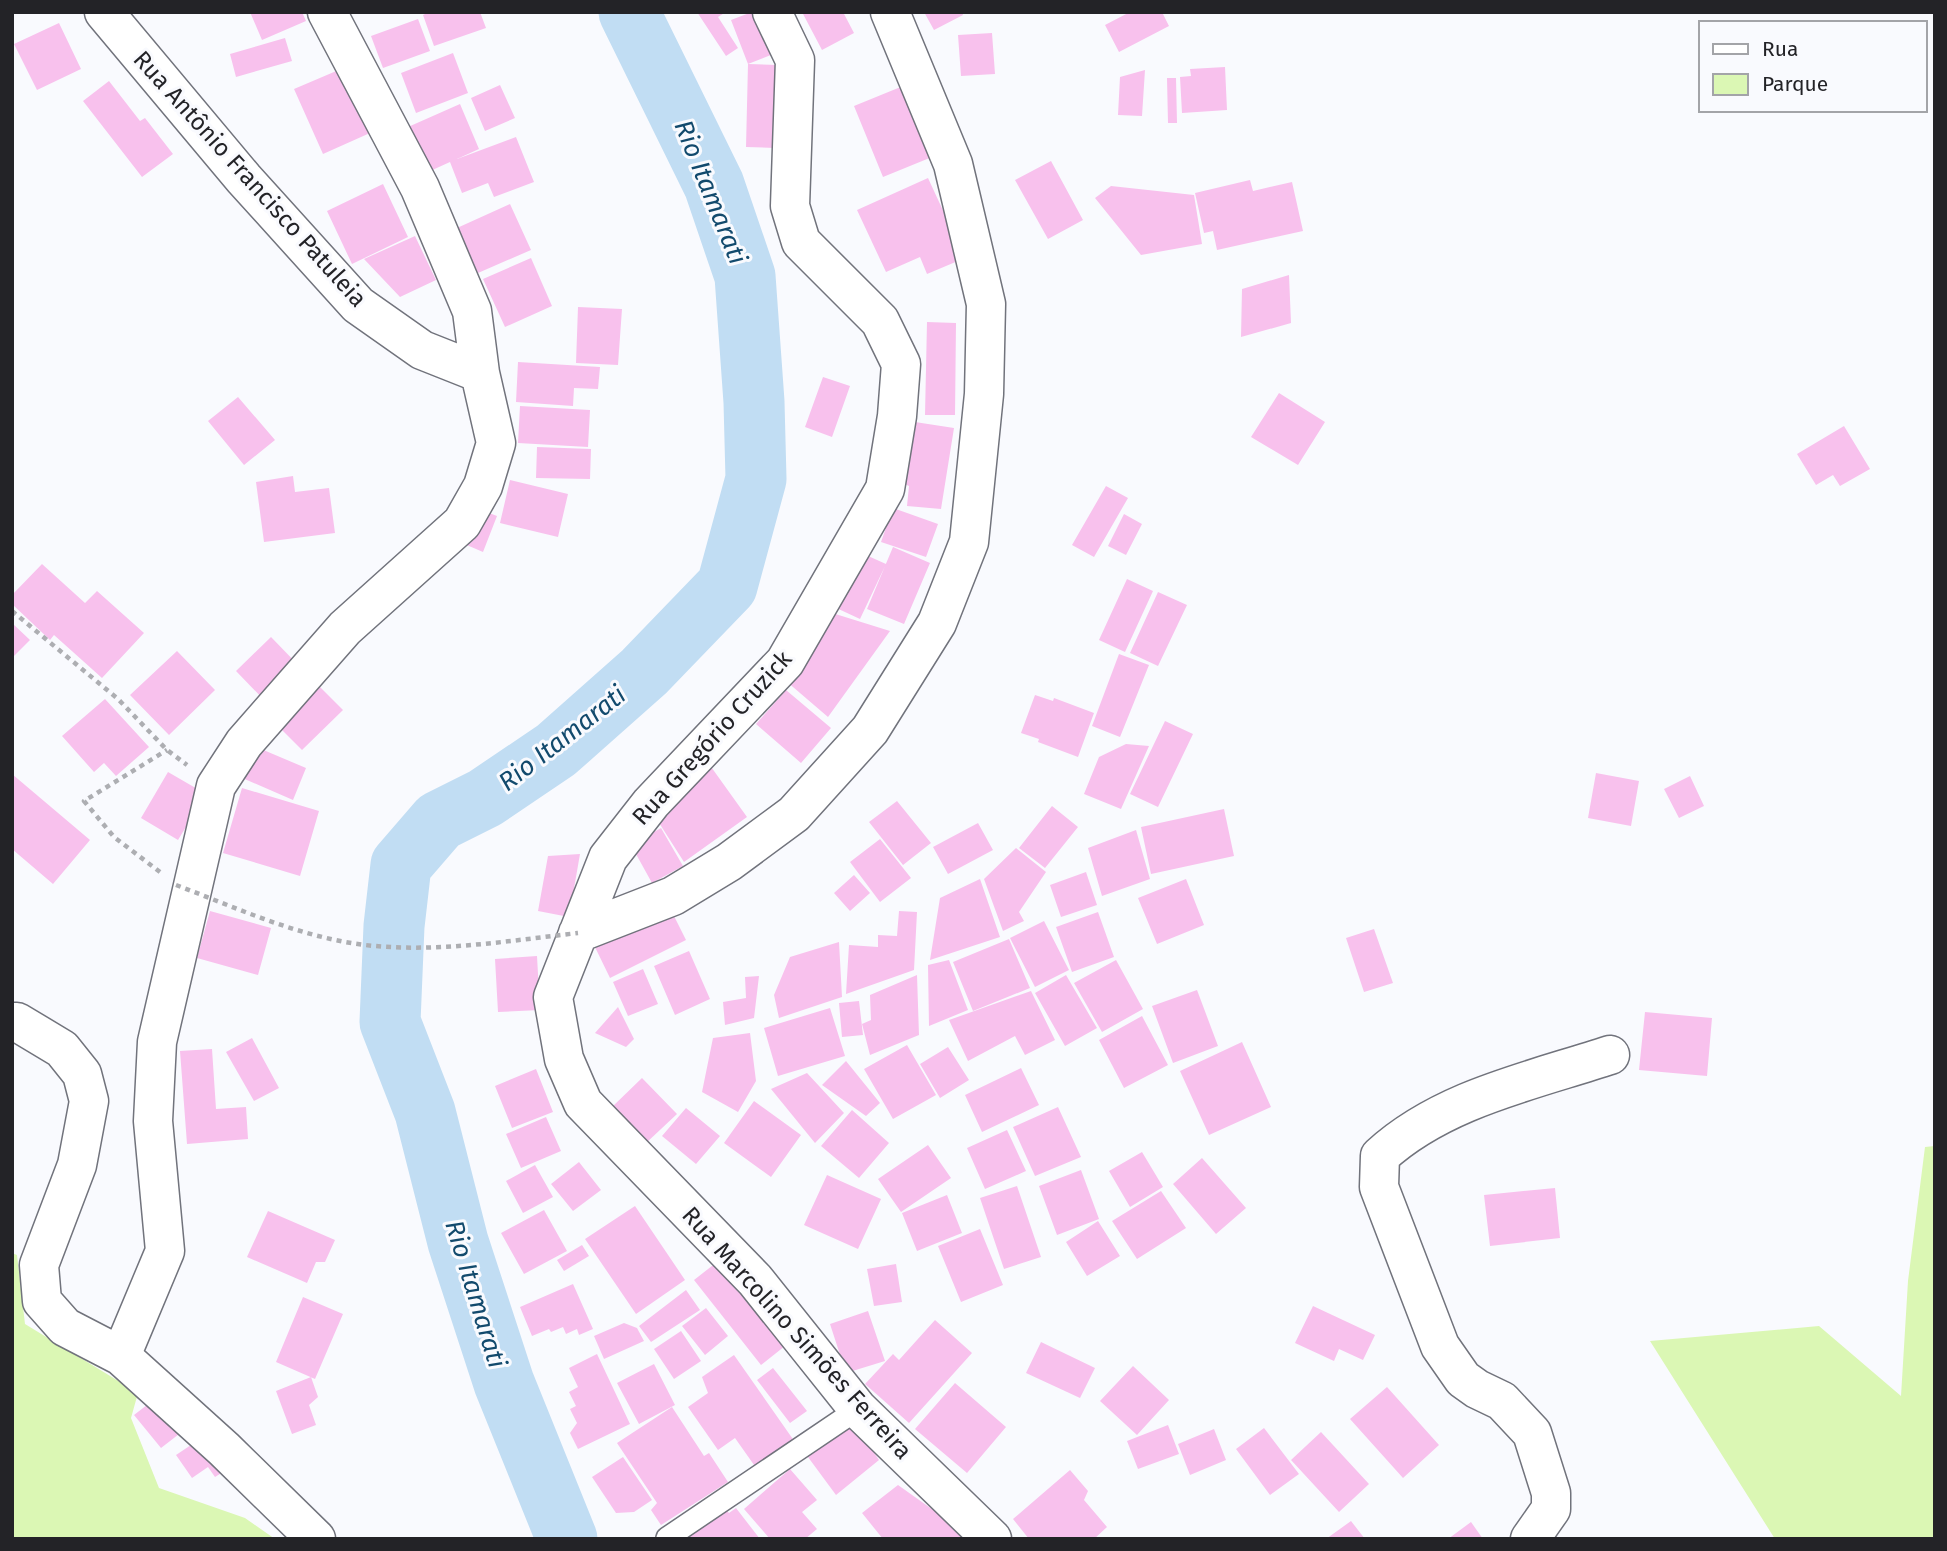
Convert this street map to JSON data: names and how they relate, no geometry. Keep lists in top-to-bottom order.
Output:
{
  "streets": {
    "street": ["Rua Antônio Francisco Patuleia", "Rua Gregório Cruzick", "Rua Marcolino Simões Ferreira"]
  },
  "crossings": [
    ["Rua Gregório Cruzick", "Rua Marcolino Simões Ferreira"]
  ],
  "water": ["Rio Itamarati"],
  "legend": ["Rua", "Parque"]
}
